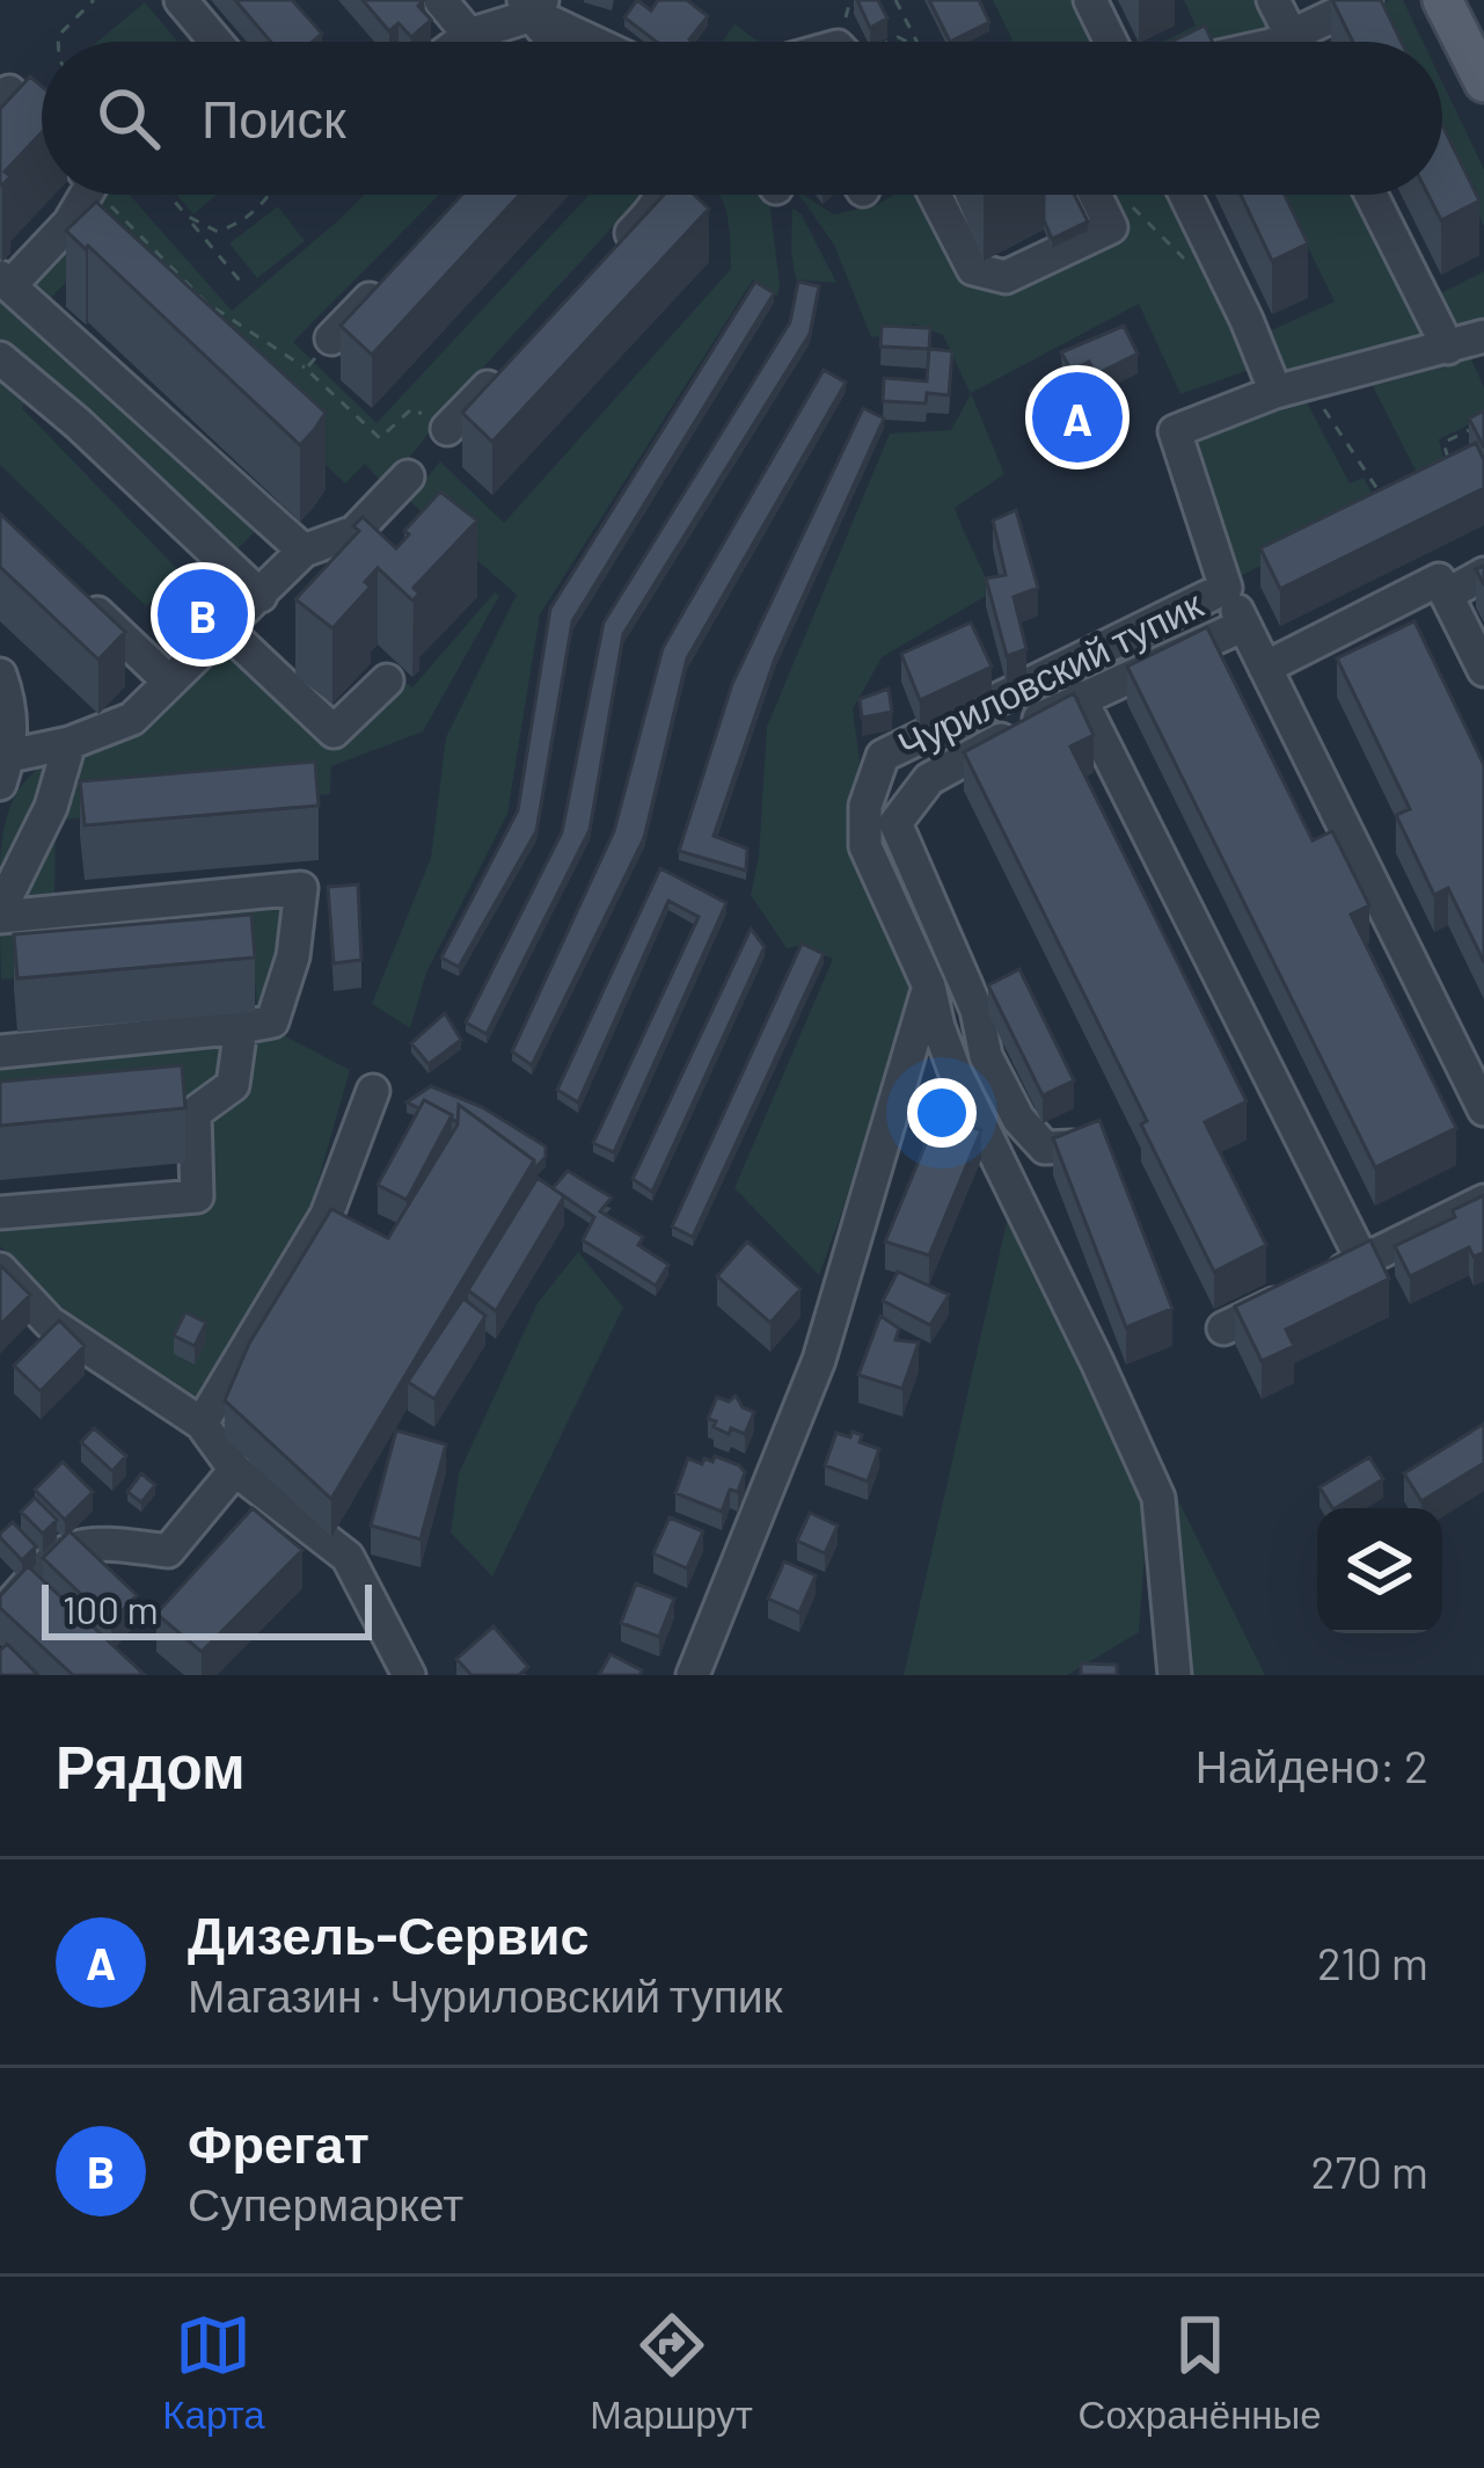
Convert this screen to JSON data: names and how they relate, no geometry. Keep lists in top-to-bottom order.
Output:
{
  "streets": {
    "street": ["Чуриловский тупик"]
  },
  "scale_bar": "100 m",
  "page": {
    "search": "Поиск",
    "pins": ["A", "B"],
    "scale": "100 m",
    "heading": ["Рядом", "Найдено: 2"],
    "list": [
      {
        "mark": "A",
        "name": "Дизель-Сервис",
        "note": "Магазин · Чуриловский тупик",
        "value": "210 m"
      },
      {
        "mark": "B",
        "name": "Фрегат",
        "note": "Супермаркет",
        "value": "270 m"
      }
    ],
    "nav": ["Карта", "Маршрут", "Сохранённые"]
  }
}
